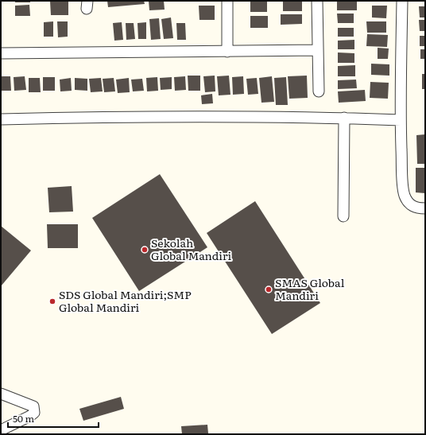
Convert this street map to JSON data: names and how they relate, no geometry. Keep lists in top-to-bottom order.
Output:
{
  "places": ["Sekolah Global Mandiri", "SMAS Global Mandiri", "SDS Global Mandiri;SMP Global Mandiri"],
  "scale_bar": "50 m"
}
